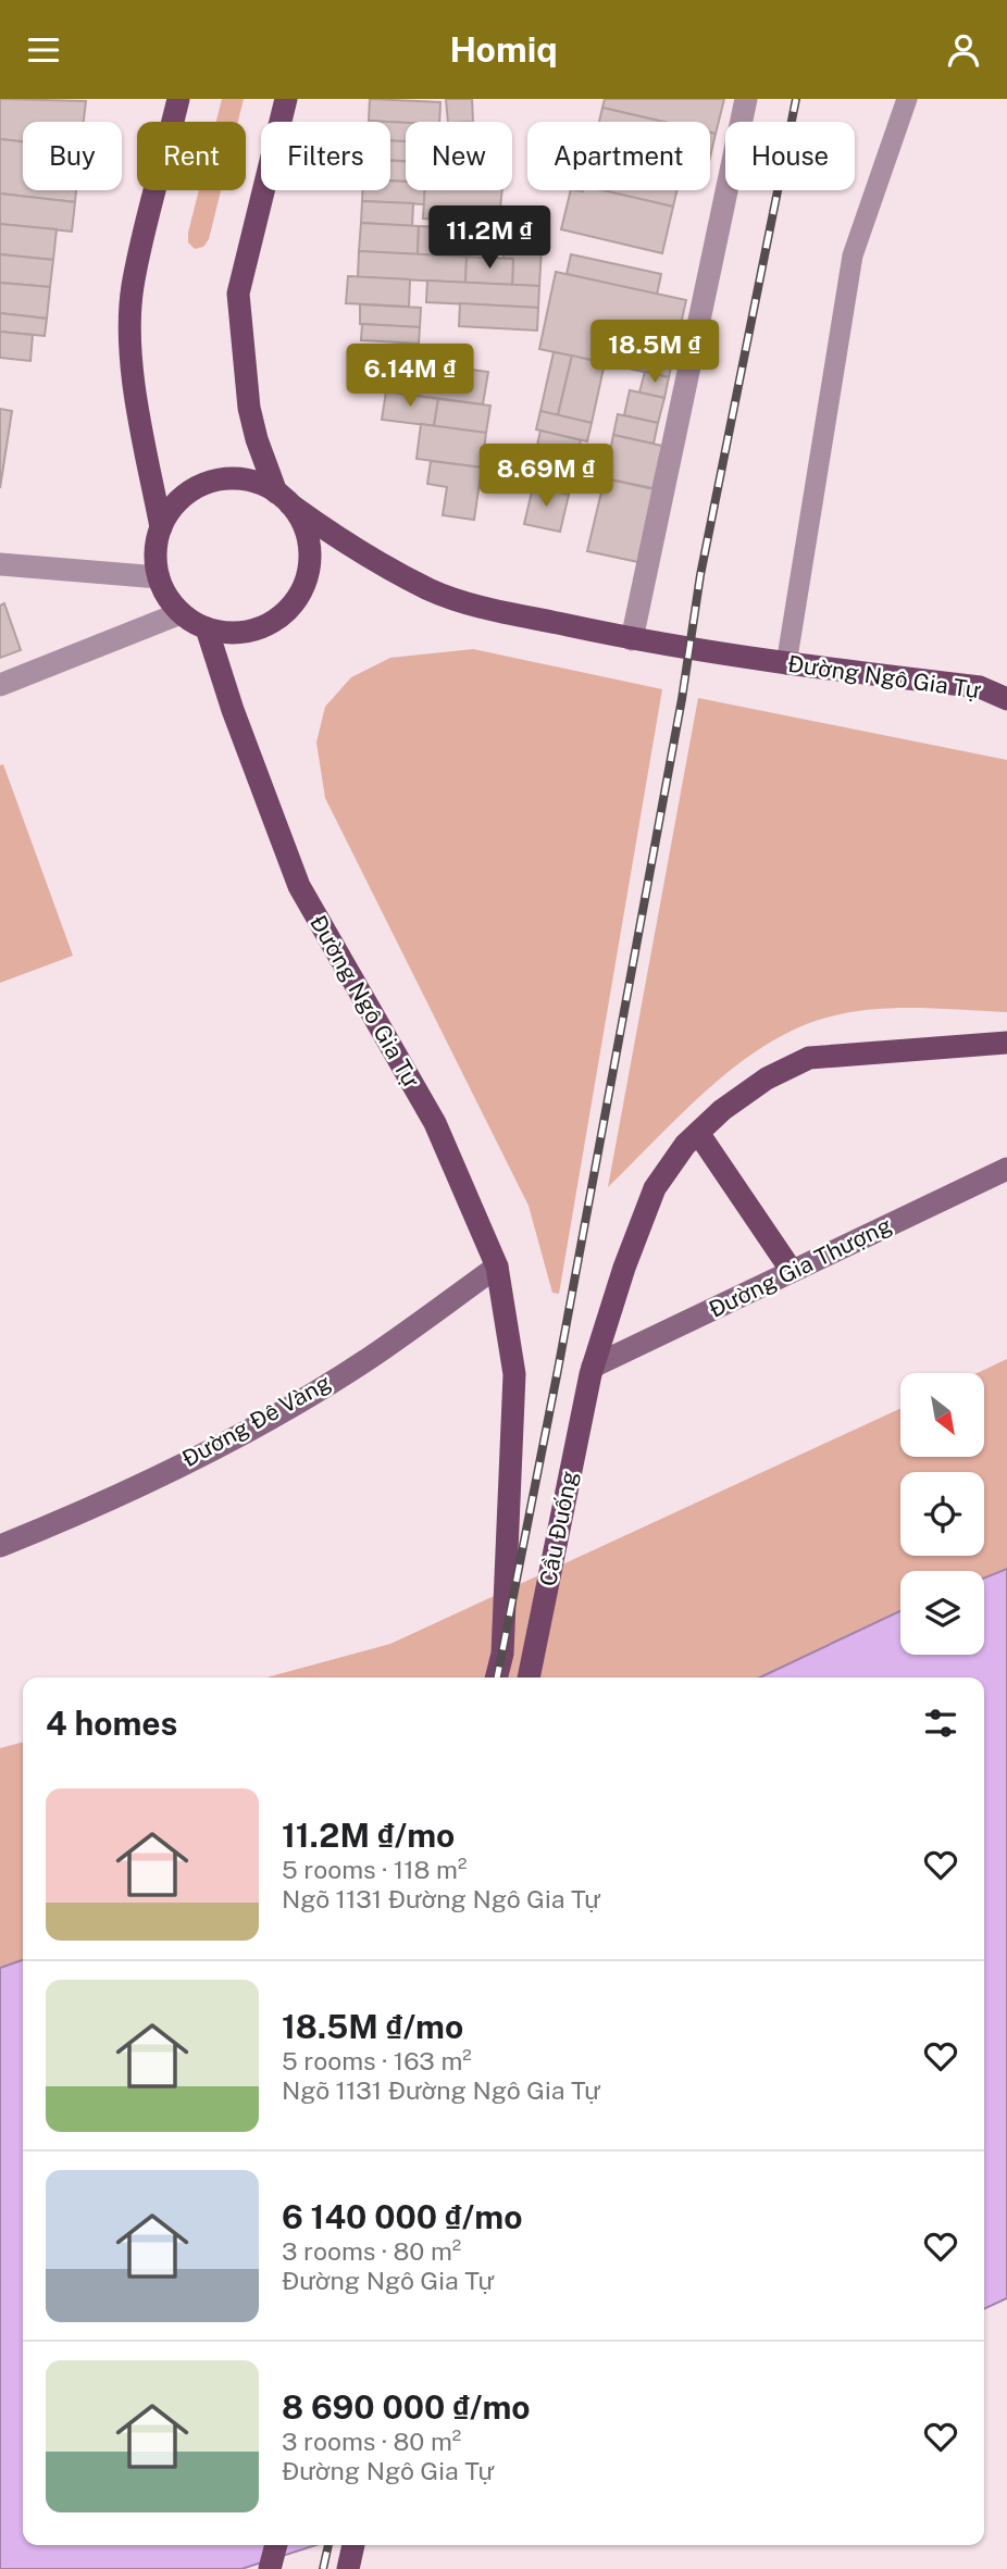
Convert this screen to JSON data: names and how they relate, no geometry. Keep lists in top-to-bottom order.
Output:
{
  "streets": {
    "main road": [
      "Đường Ngô Gia Tự",
      "Đường Gia Thượng",
      "Đường Đê Vàng",
      "Cầu Đuống"
    ]
  },
  "crossings": [
    ["Đường Ngô Gia Tự", "Đường Đê Vàng"],
    ["Đường Ngô Gia Tự", "Cầu Đuống"],
    ["Đường Gia Thượng", "Cầu Đuống"]
  ],
  "north": "bottom right",
  "page": {
    "header": "Homiq",
    "chip": [
      "Buy",
      "Rent",
      "Filters",
      "New",
      "Apartment",
      "House"
    ],
    "price": [
      "11.2M ₫",
      "18.5M ₫",
      "6.14M ₫",
      "8.69M ₫"
    ],
    "heading": "4 homes",
    "list": [
      {
        "name": "11.2M ₫/mo",
        "note": "5 rooms · 118 m² · Ngõ 1131 Đường Ngô Gia Tự"
      },
      {
        "name": "18.5M ₫/mo",
        "note": "5 rooms · 163 m² · Ngõ 1131 Đường Ngô Gia Tự"
      },
      {
        "name": "6 140 000 ₫/mo",
        "note": "3 rooms · 80 m² · Đường Ngô Gia Tự"
      },
      {
        "name": "8 690 000 ₫/mo",
        "note": "3 rooms · 80 m² · Đường Ngô Gia Tự"
      }
    ]
  }
}
